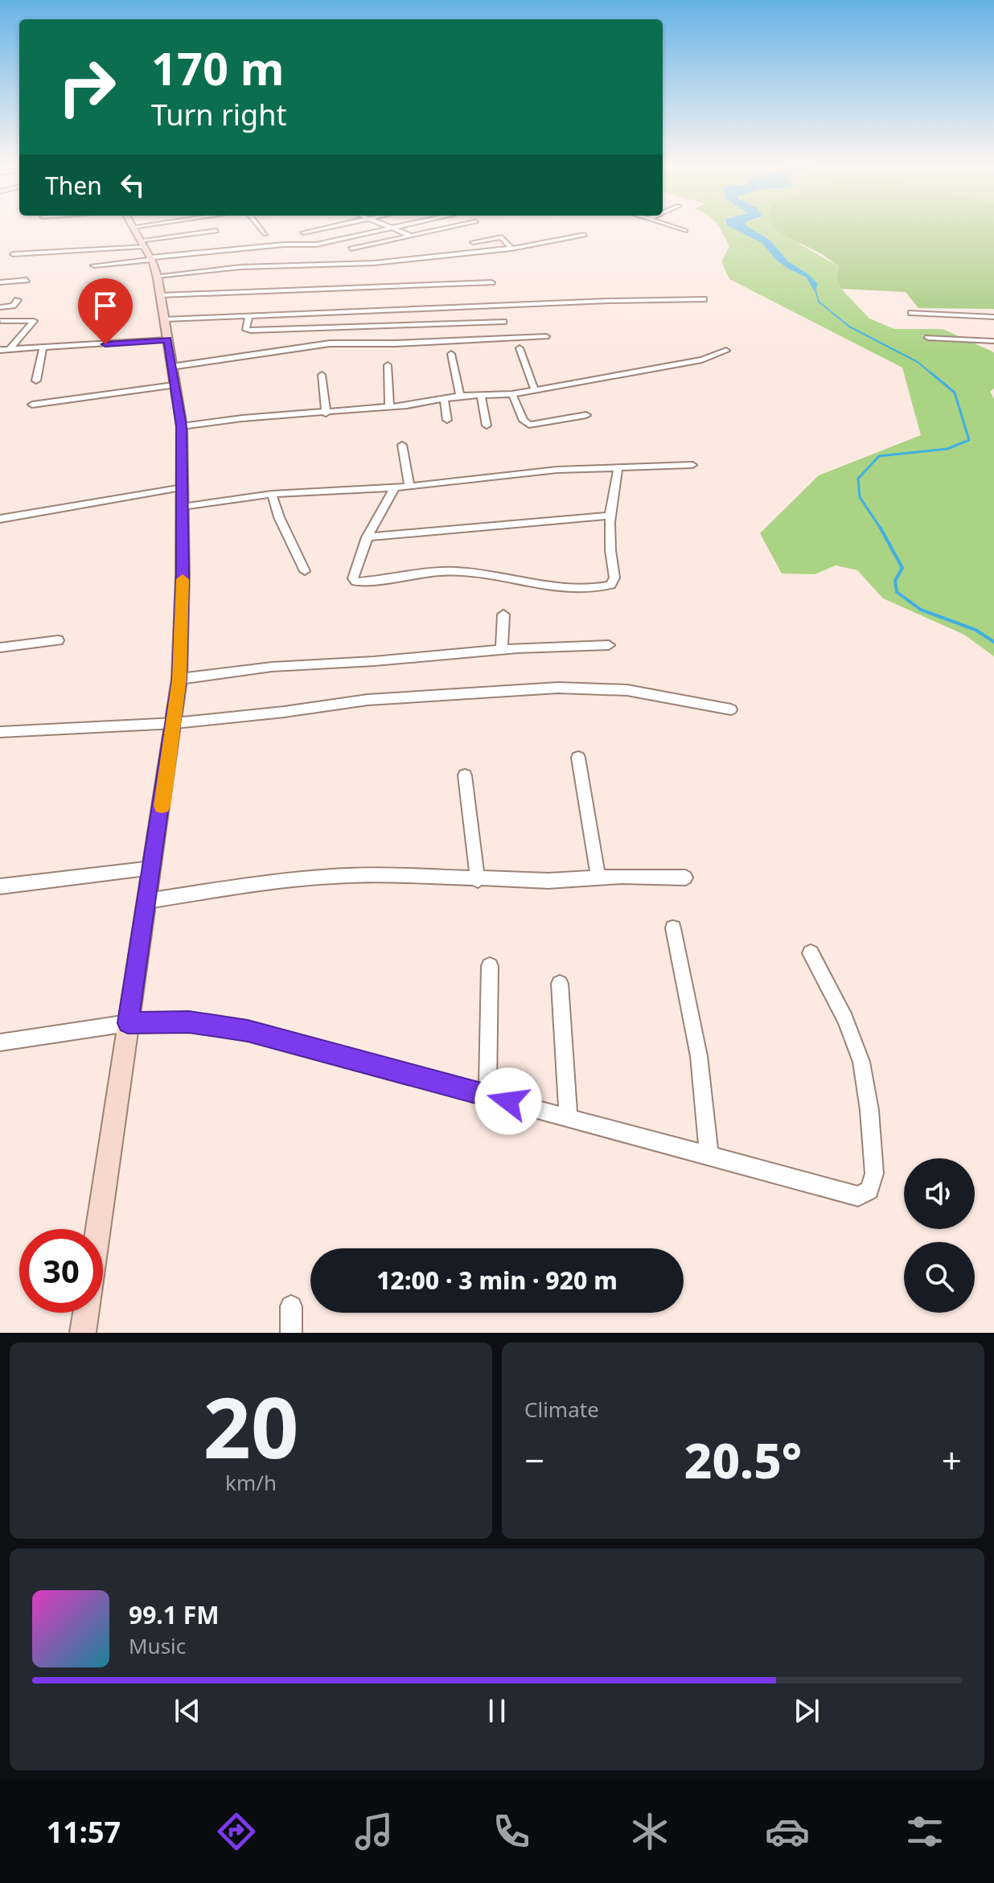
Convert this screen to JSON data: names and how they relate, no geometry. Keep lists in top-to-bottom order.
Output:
{
  "page": {
    "turn": ["170 m", "Turn right"],
    "then": "Then",
    "limit": "30",
    "trip": "12:00 · 3 min · 920 m",
    "tile": [
      ["20", "km/h"],
      "Climate"
    ],
    "heat": ["−", "20.5°", "+"],
    "song": ["99.1 FM", "Music"],
    "tabs": "11:57"
  }
}
